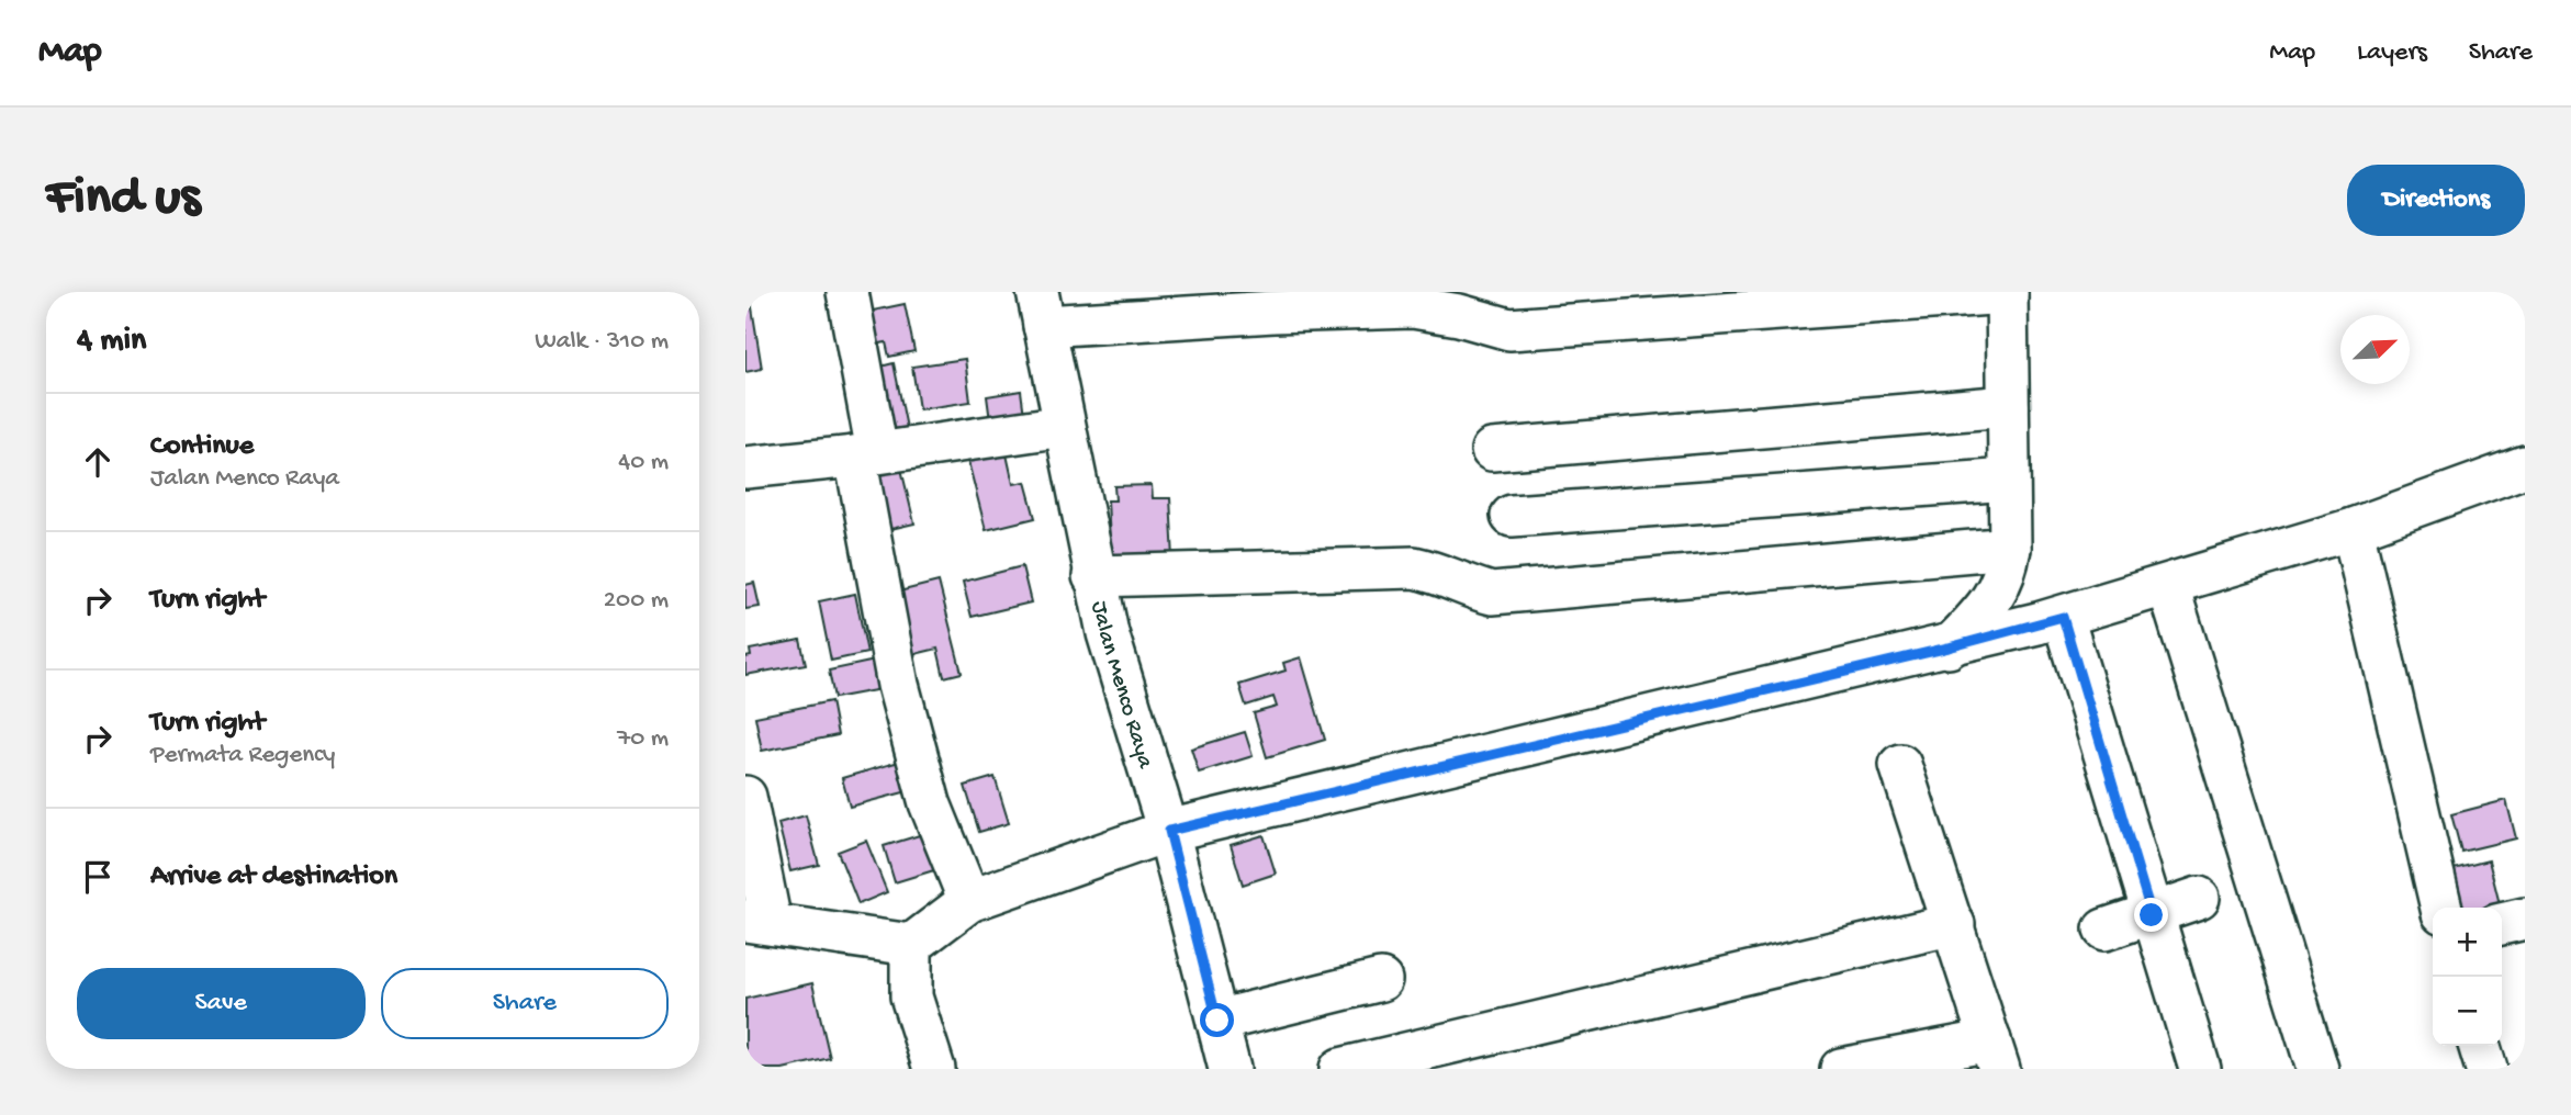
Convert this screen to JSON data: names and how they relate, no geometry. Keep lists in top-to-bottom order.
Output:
{
  "streets": {
    "street": ["Jalan Menco Raya"]
  },
  "north": "top right",
  "page": {
    "header": "Map",
    "nav": ["Map", "Layers", "Share"],
    "buttons": [
      "Directions",
      ["Save", "Share"]
    ],
    "title": "Find us",
    "heading": ["4 min", "Walk · 310 m"],
    "list": [
      ["Continue", "Jalan Menco Raya", "40 m"],
      ["Turn right", "200 m"],
      ["Turn right", "Permata Regency", "70 m"],
      "Arrive at destination"
    ],
    "map_buttons": ["+", "−"]
  }
}
